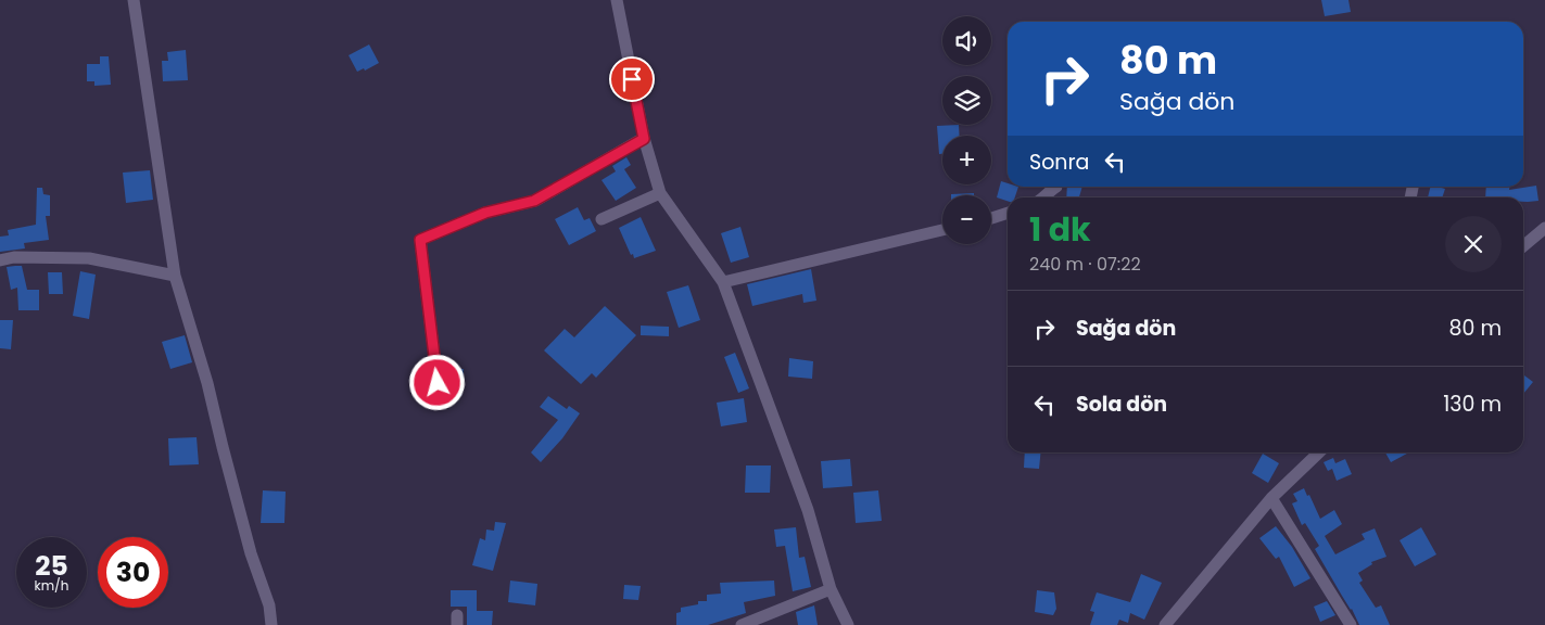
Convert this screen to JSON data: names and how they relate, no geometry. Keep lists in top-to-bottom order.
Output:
{
  "page": {
    "map_buttons": ["+", "−"],
    "turn": ["80 m", "Sağa dön"],
    "then": "Sonra",
    "heading": ["1 dk", "240 m · 07:22"],
    "list": [
      {
        "name": "Sağa dön",
        "value": "80 m"
      },
      {
        "name": "Sola dön",
        "value": "130 m"
      }
    ],
    "speed": "25 km/h",
    "limit": "30"
  }
}
